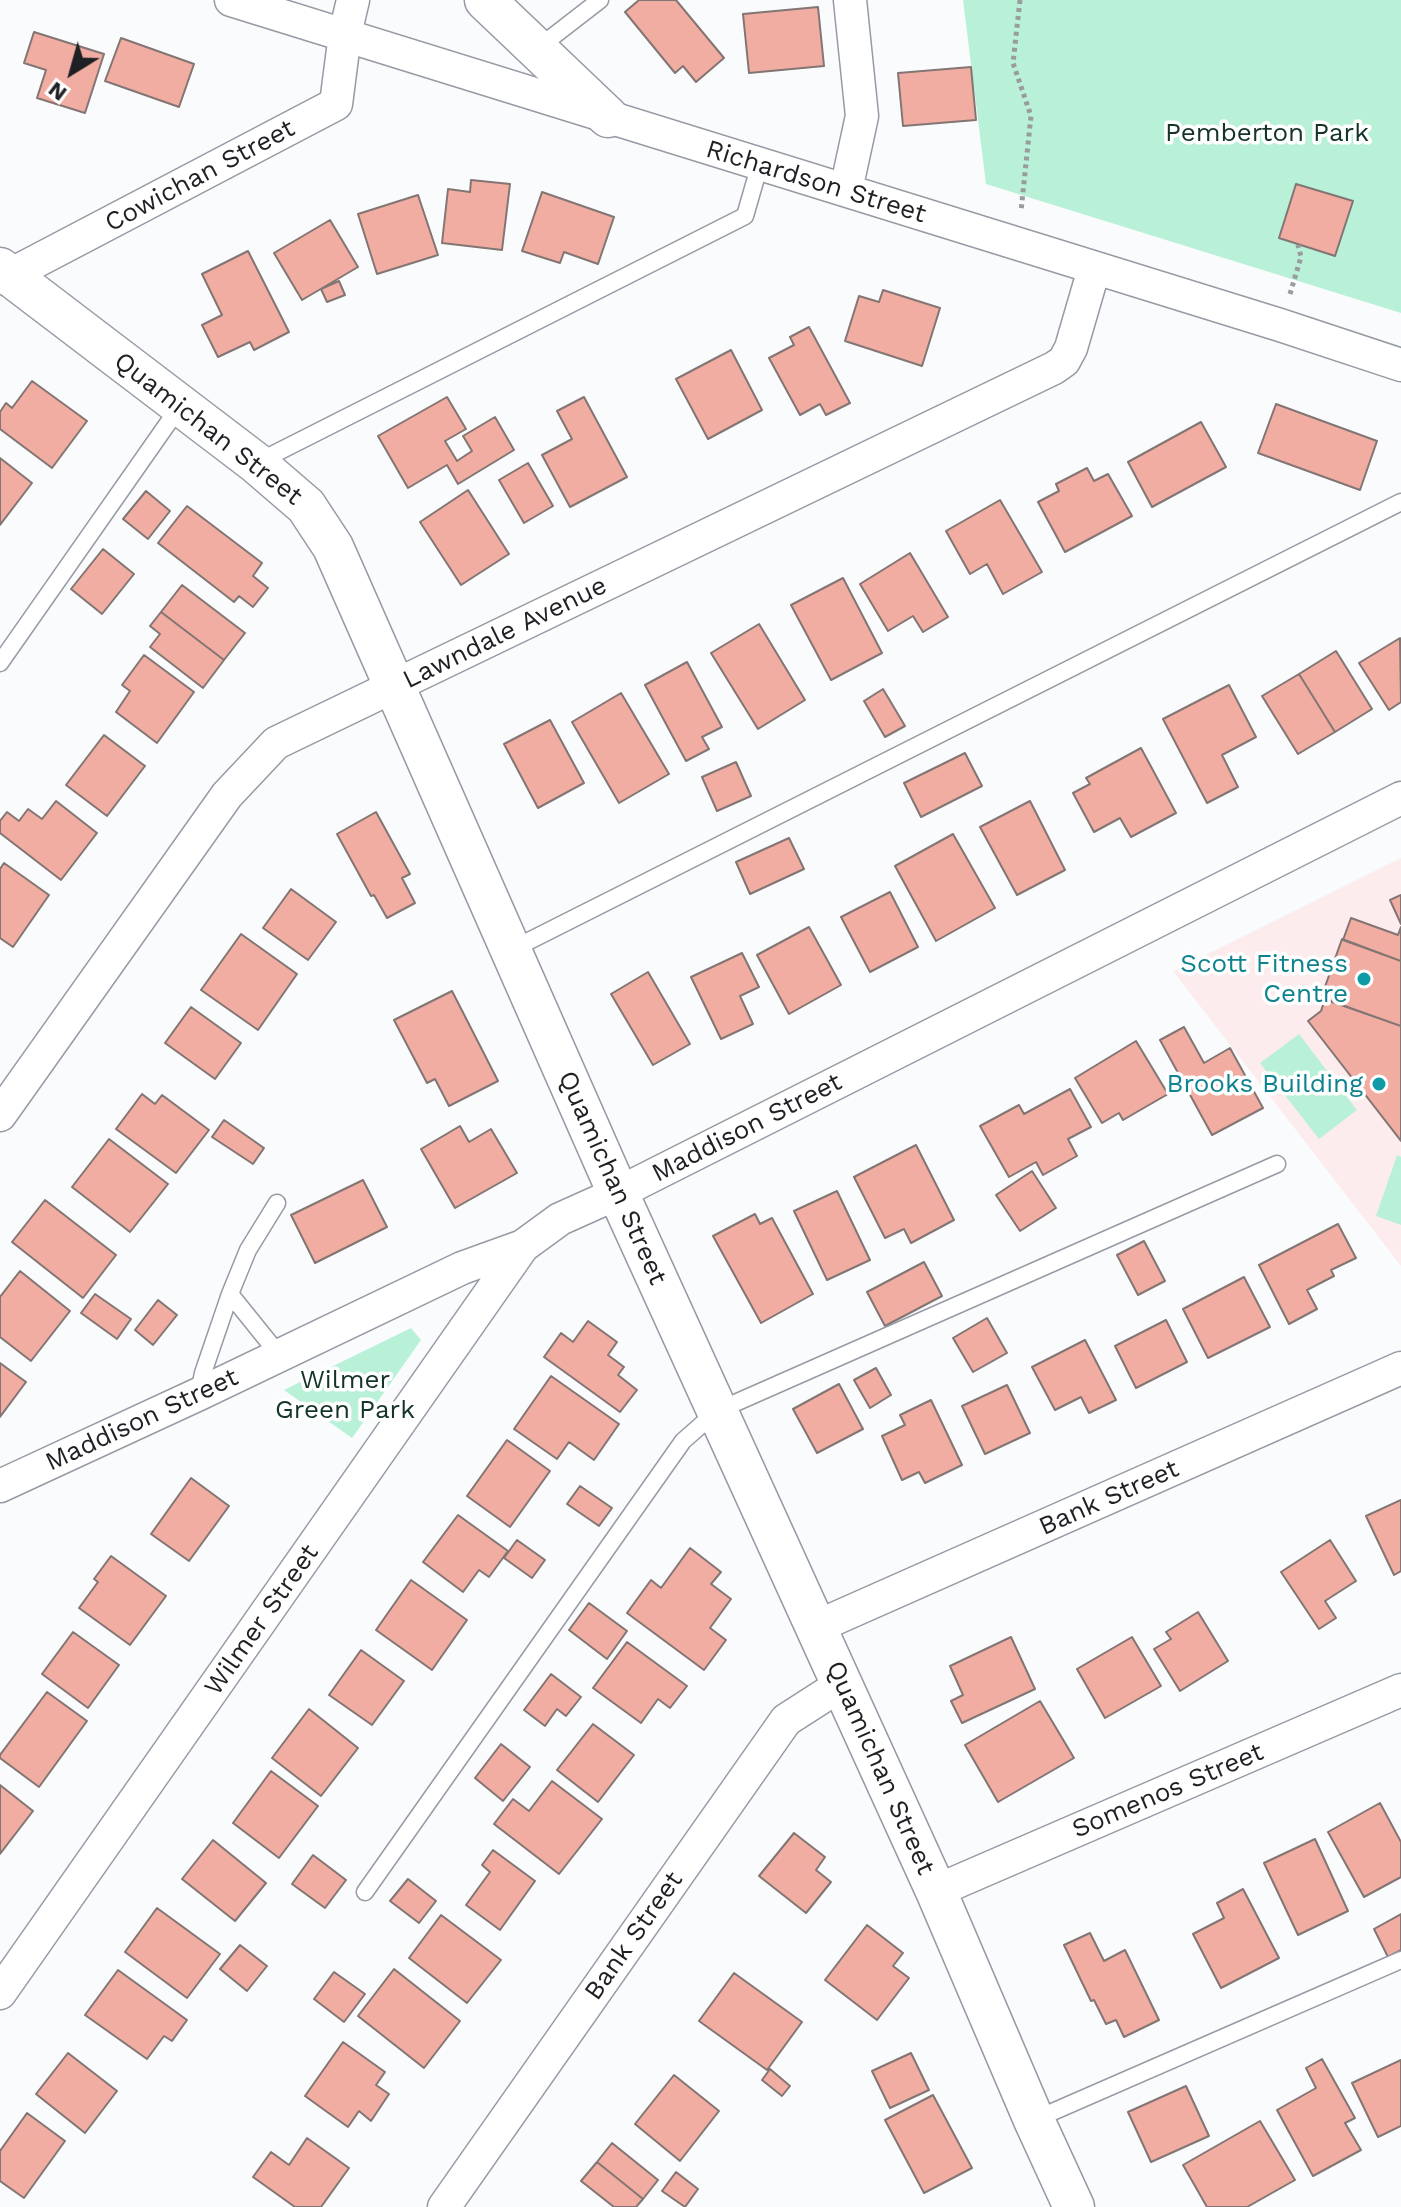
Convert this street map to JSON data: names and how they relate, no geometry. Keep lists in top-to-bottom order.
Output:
{
  "streets": {
    "street": [
      "Cowichan Street",
      "Richardson Street",
      "Quamichan Street",
      "Lawndale Avenue",
      "Maddison Street",
      "Bank Street",
      "Wilmer Street",
      "Somenos Street"
    ]
  },
  "crossings": [
    ["Cowichan Street", "Richardson Street"],
    ["Cowichan Street", "Quamichan Street"],
    ["Richardson Street", "Lawndale Avenue"],
    ["Quamichan Street", "Lawndale Avenue"],
    ["Quamichan Street", "Maddison Street"],
    ["Quamichan Street", "Bank Street"],
    ["Quamichan Street", "Somenos Street"],
    ["Maddison Street", "Wilmer Street"]
  ],
  "parks": ["Pemberton Park", "Wilmer Green Park"],
  "places": ["Scott Fitness Centre", "Brooks Building"],
  "north": "bottom left"
}
